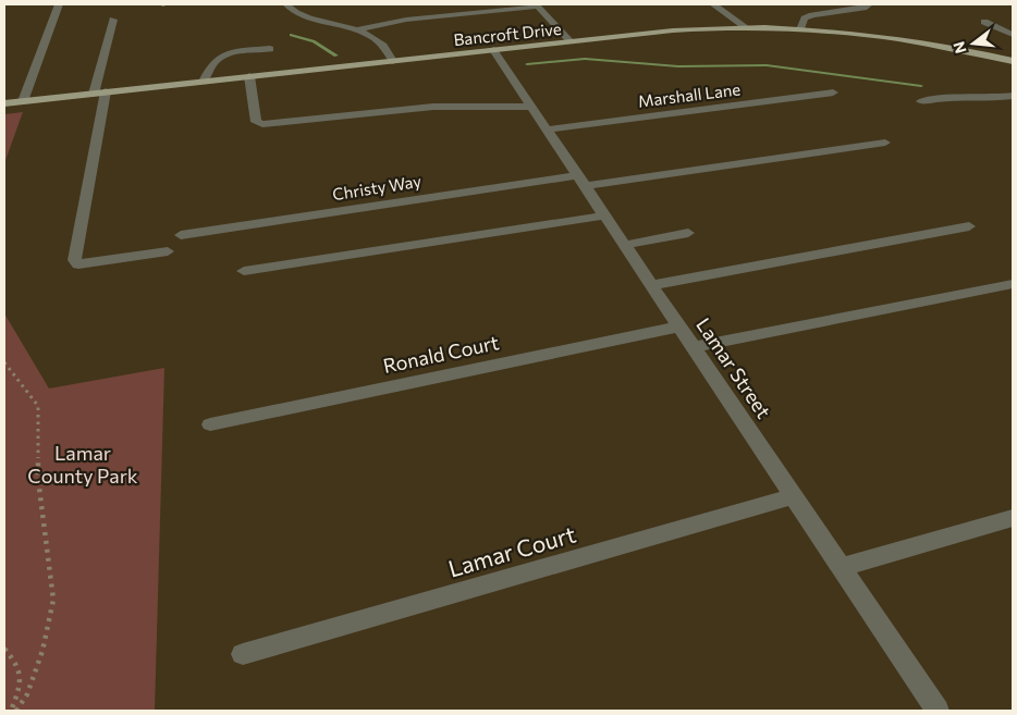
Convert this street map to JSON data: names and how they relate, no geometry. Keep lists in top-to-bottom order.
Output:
{
  "streets": {
    "main road": ["Bancroft Drive"],
    "street": [
      "Marshall Lane",
      "Christy Way",
      "Ronald Court",
      "Lamar Street",
      "Lamar Court"
    ]
  },
  "crossings": [
    ["Bancroft Drive", "Lamar Street"],
    ["Marshall Lane", "Lamar Street"],
    ["Christy Way", "Lamar Street"],
    ["Ronald Court", "Lamar Street"],
    ["Lamar Street", "Lamar Court"]
  ],
  "parks": ["Lamar County Park"],
  "north": "left"
}
